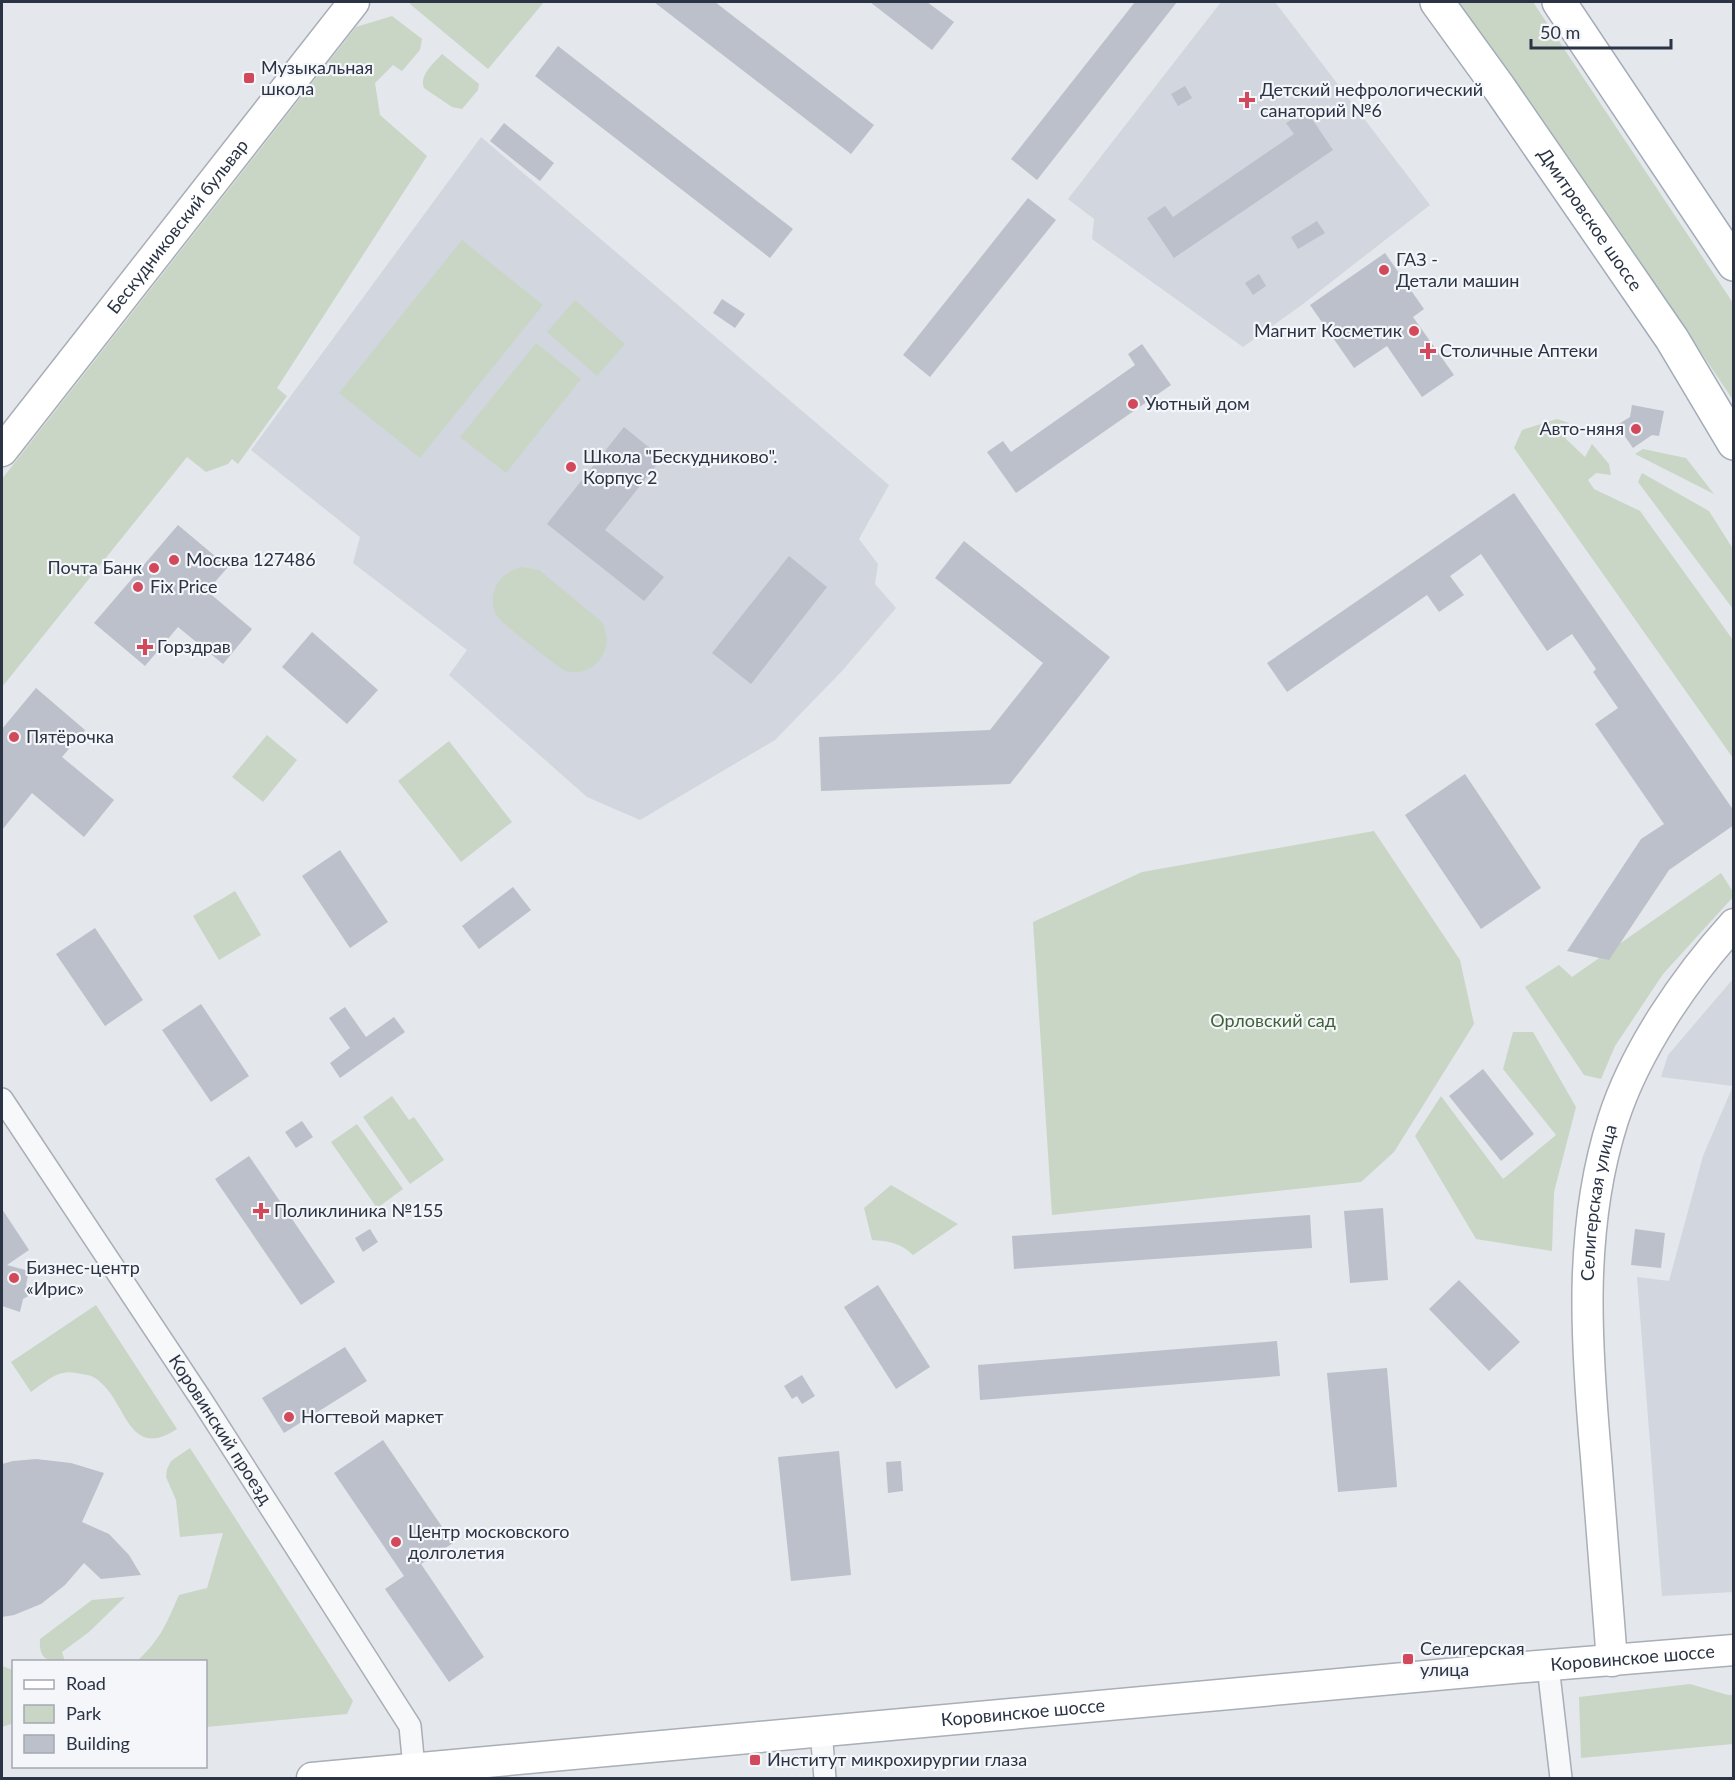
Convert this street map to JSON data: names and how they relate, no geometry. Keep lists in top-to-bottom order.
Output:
{
  "streets": {
    "main road": [
      "Дмитровское шоссе",
      "Бескудниковский бульвар",
      "Селигерская улица",
      "Коровинское шоссе"
    ],
    "street": ["Коровинский проезд"]
  },
  "crossings": [
    ["Селигерская улица", "Коровинское шоссе"],
    ["Коровинский проезд", "Коровинское шоссе"]
  ],
  "parks": ["Орловский сад"],
  "places": {
    "transit": ["Музыкальная школа", "Селигерская улица", "Институт микрохирургии глаза"],
    "health": [
      "Детский нефрологический санаторий №6",
      "Столичные Аптеки",
      "Горздрав",
      "Поликлиника №155"
    ],
    "other": [
      "ГАЗ - Детали машин",
      "Магнит Косметик",
      "Уютный дом",
      "Авто-няня",
      "Школа \"Бескудниково\". Корпус 2",
      "Москва 127486",
      "Почта Банк",
      "Fix Price",
      "Пятёрочка",
      "Бизнес-центр «Ирис»",
      "Ногтевой маркет",
      "Центр московского долголетия"
    ]
  },
  "legend": ["Road", "Park", "Building"],
  "scale_bar": "50 m"
}
